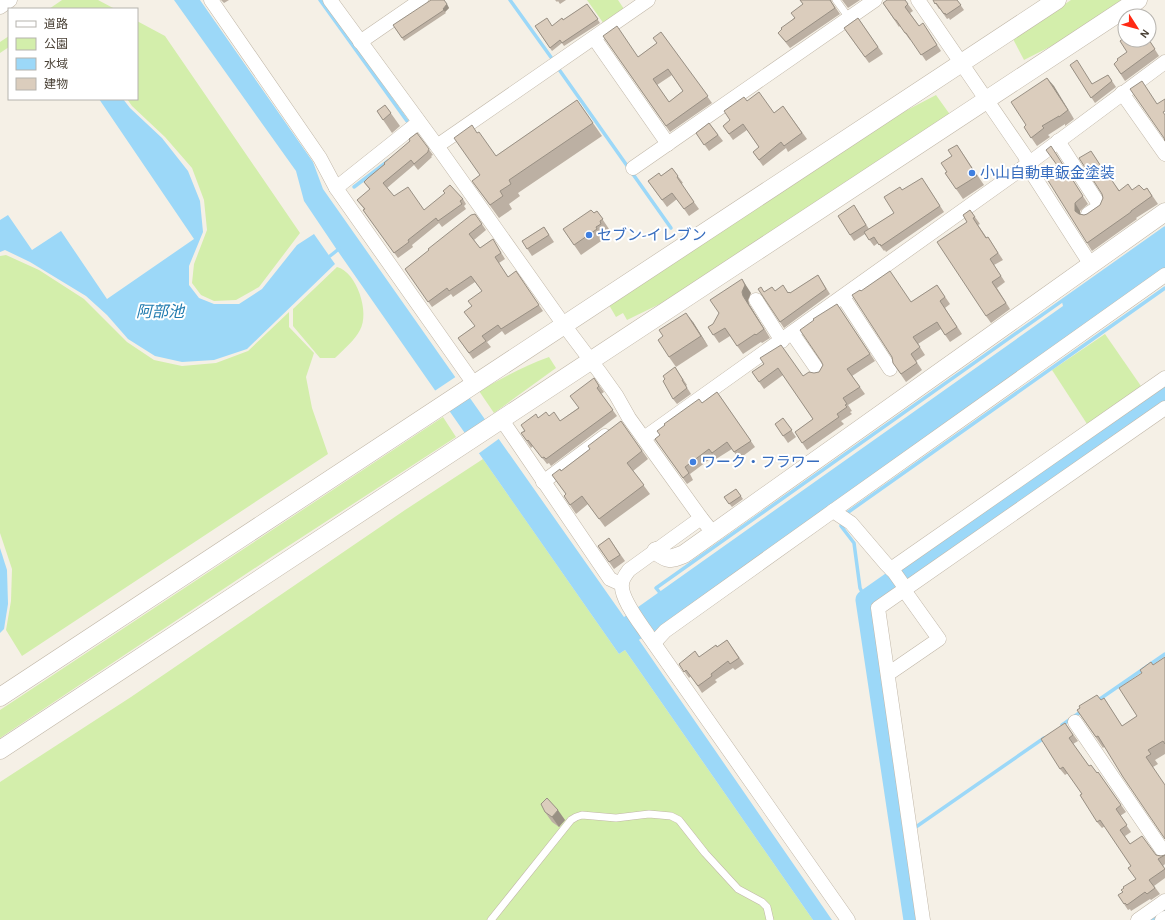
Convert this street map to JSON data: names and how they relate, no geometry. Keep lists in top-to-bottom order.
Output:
{
  "water": ["阿部池"],
  "places": ["小山自動車鈑金塗装", "セブン-イレブン", "ワーク・フラワー"],
  "legend": [
    "道路",
    "公園",
    "水域",
    "建物"
  ],
  "north": "bottom right"
}
